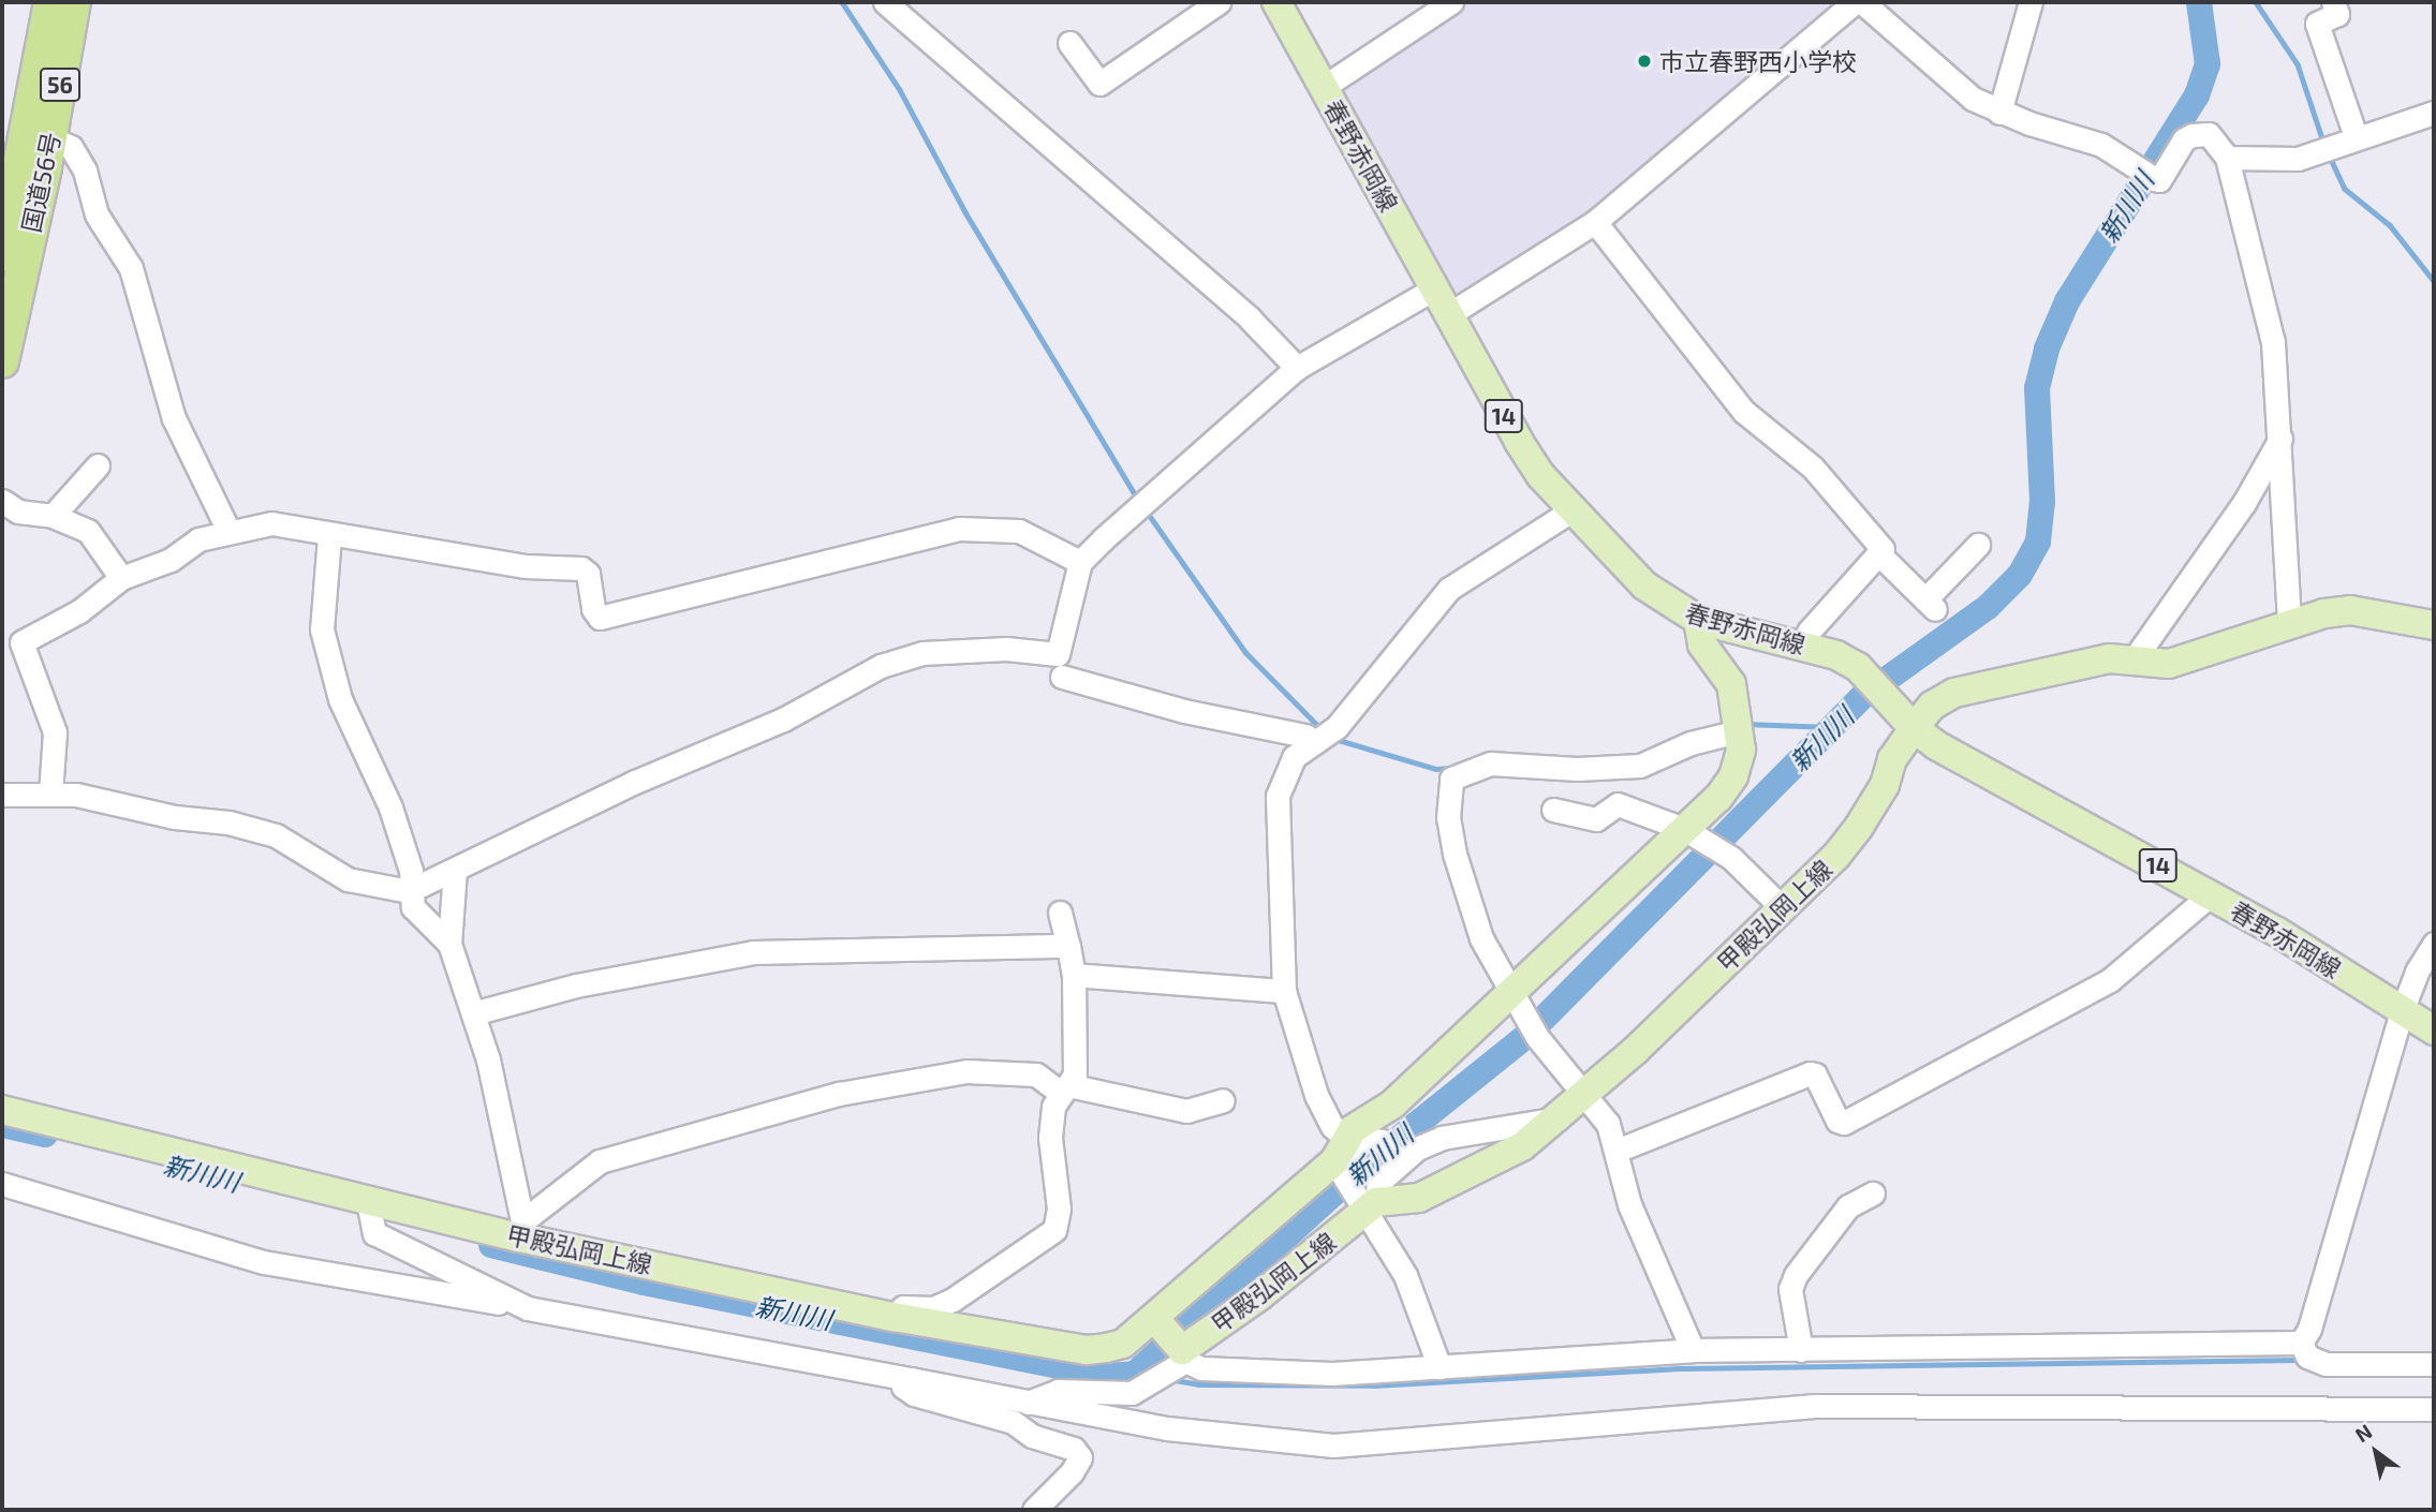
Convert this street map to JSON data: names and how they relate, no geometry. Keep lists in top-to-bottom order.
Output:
{
  "streets": {
    "highway": ["56", "国道56号"],
    "main road": ["春野赤岡線", "14", "甲殿弘岡上線"]
  },
  "crossings": [
    ["春野赤岡線", "甲殿弘岡上線"]
  ],
  "water": ["新川川"],
  "places": ["市立春野西小学校"],
  "north": "top left"
}
